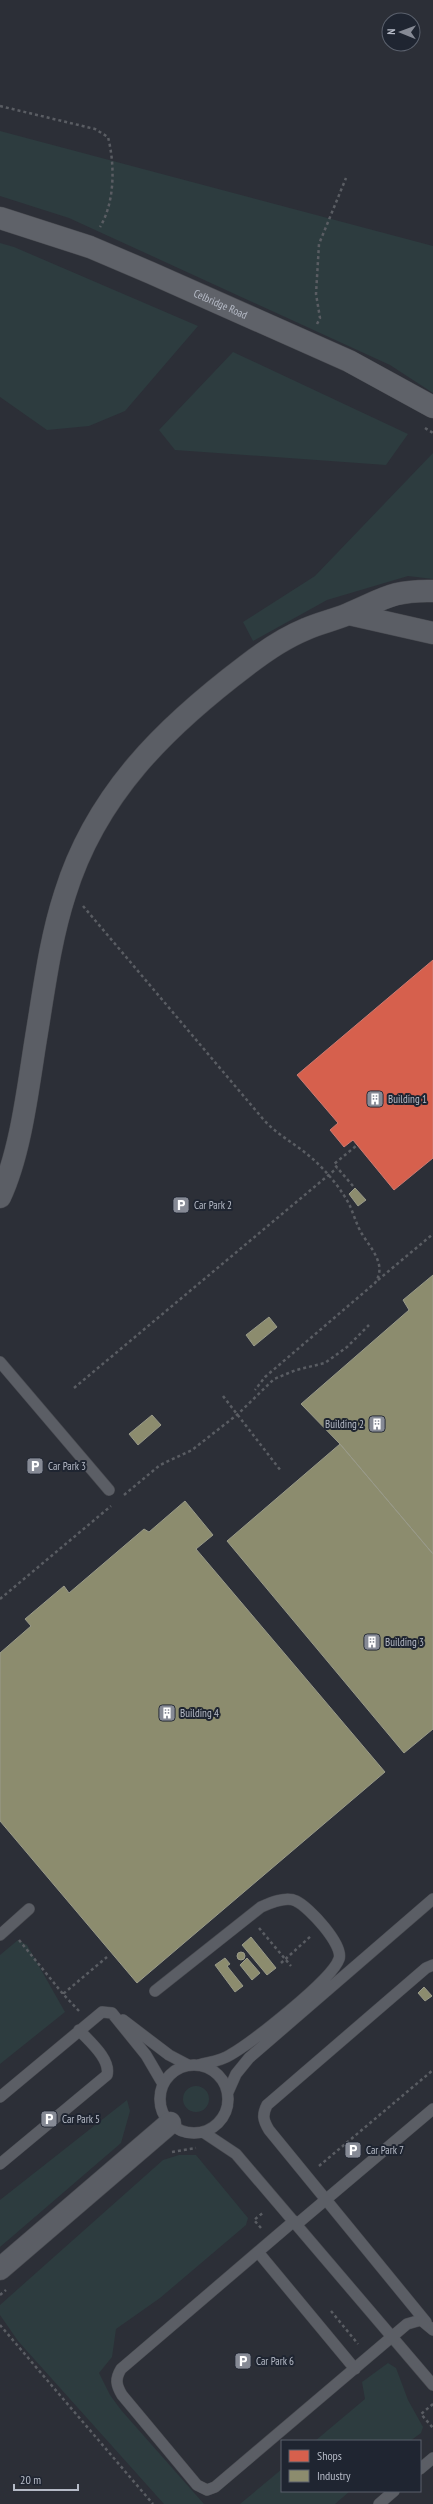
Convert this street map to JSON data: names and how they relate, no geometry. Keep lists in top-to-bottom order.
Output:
{
  "streets": {
    "main road": ["Celbridge Road"]
  },
  "places": {
    "building": [
      "Building 1",
      "Building 2",
      "Building 3",
      "Building 4"
    ],
    "parking": [
      "Car Park 2",
      "Car Park 3",
      "Car Park 5",
      "Car Park 7",
      "Car Park 6"
    ]
  },
  "legend": ["Shops", "Industry"],
  "scale_bar": "20 m",
  "north": "left"
}
